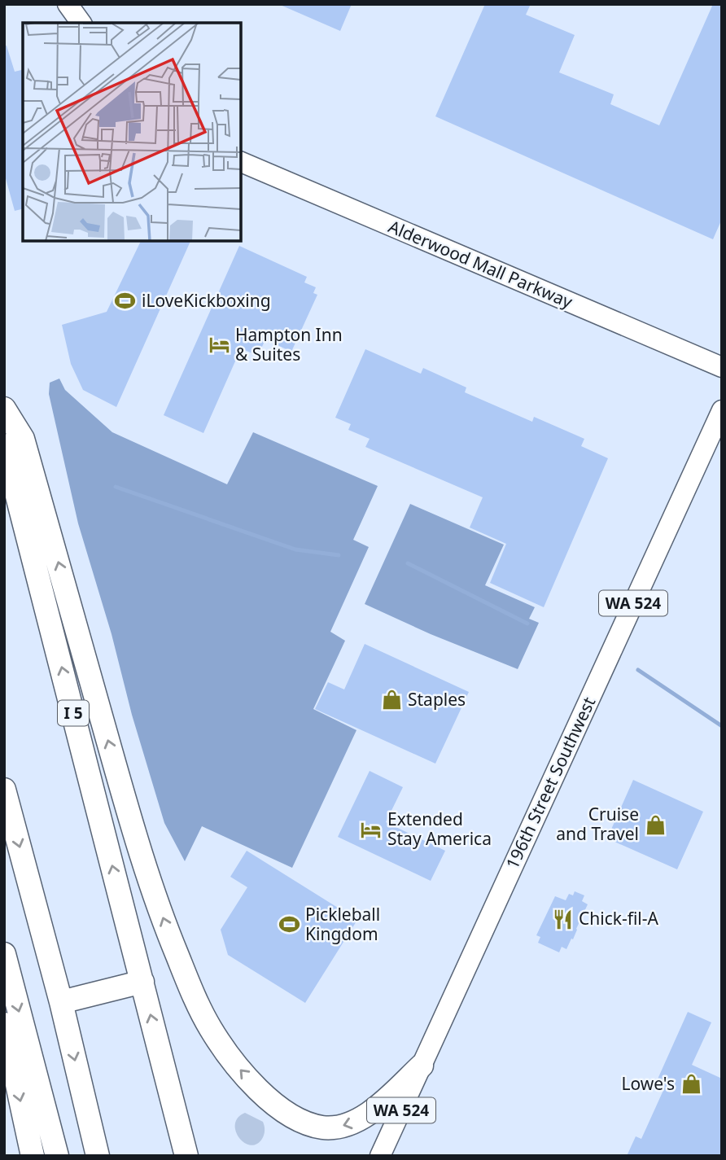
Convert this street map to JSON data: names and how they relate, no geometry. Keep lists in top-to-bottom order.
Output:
{
  "streets": {
    "highway": ["I 5"],
    "main road": ["Alderwood Mall Parkway", "WA 524", "196th Street Southwest"]
  },
  "places": {
    "sports": ["iLoveKickboxing", "Pickleball Kingdom"],
    "hotel": ["Hampton Inn & Suites", "Extended Stay America"],
    "shop": ["Staples", "Cruise and Travel", "Lowe's"],
    "restaurant": ["Chick-fil-A"]
  }
}
